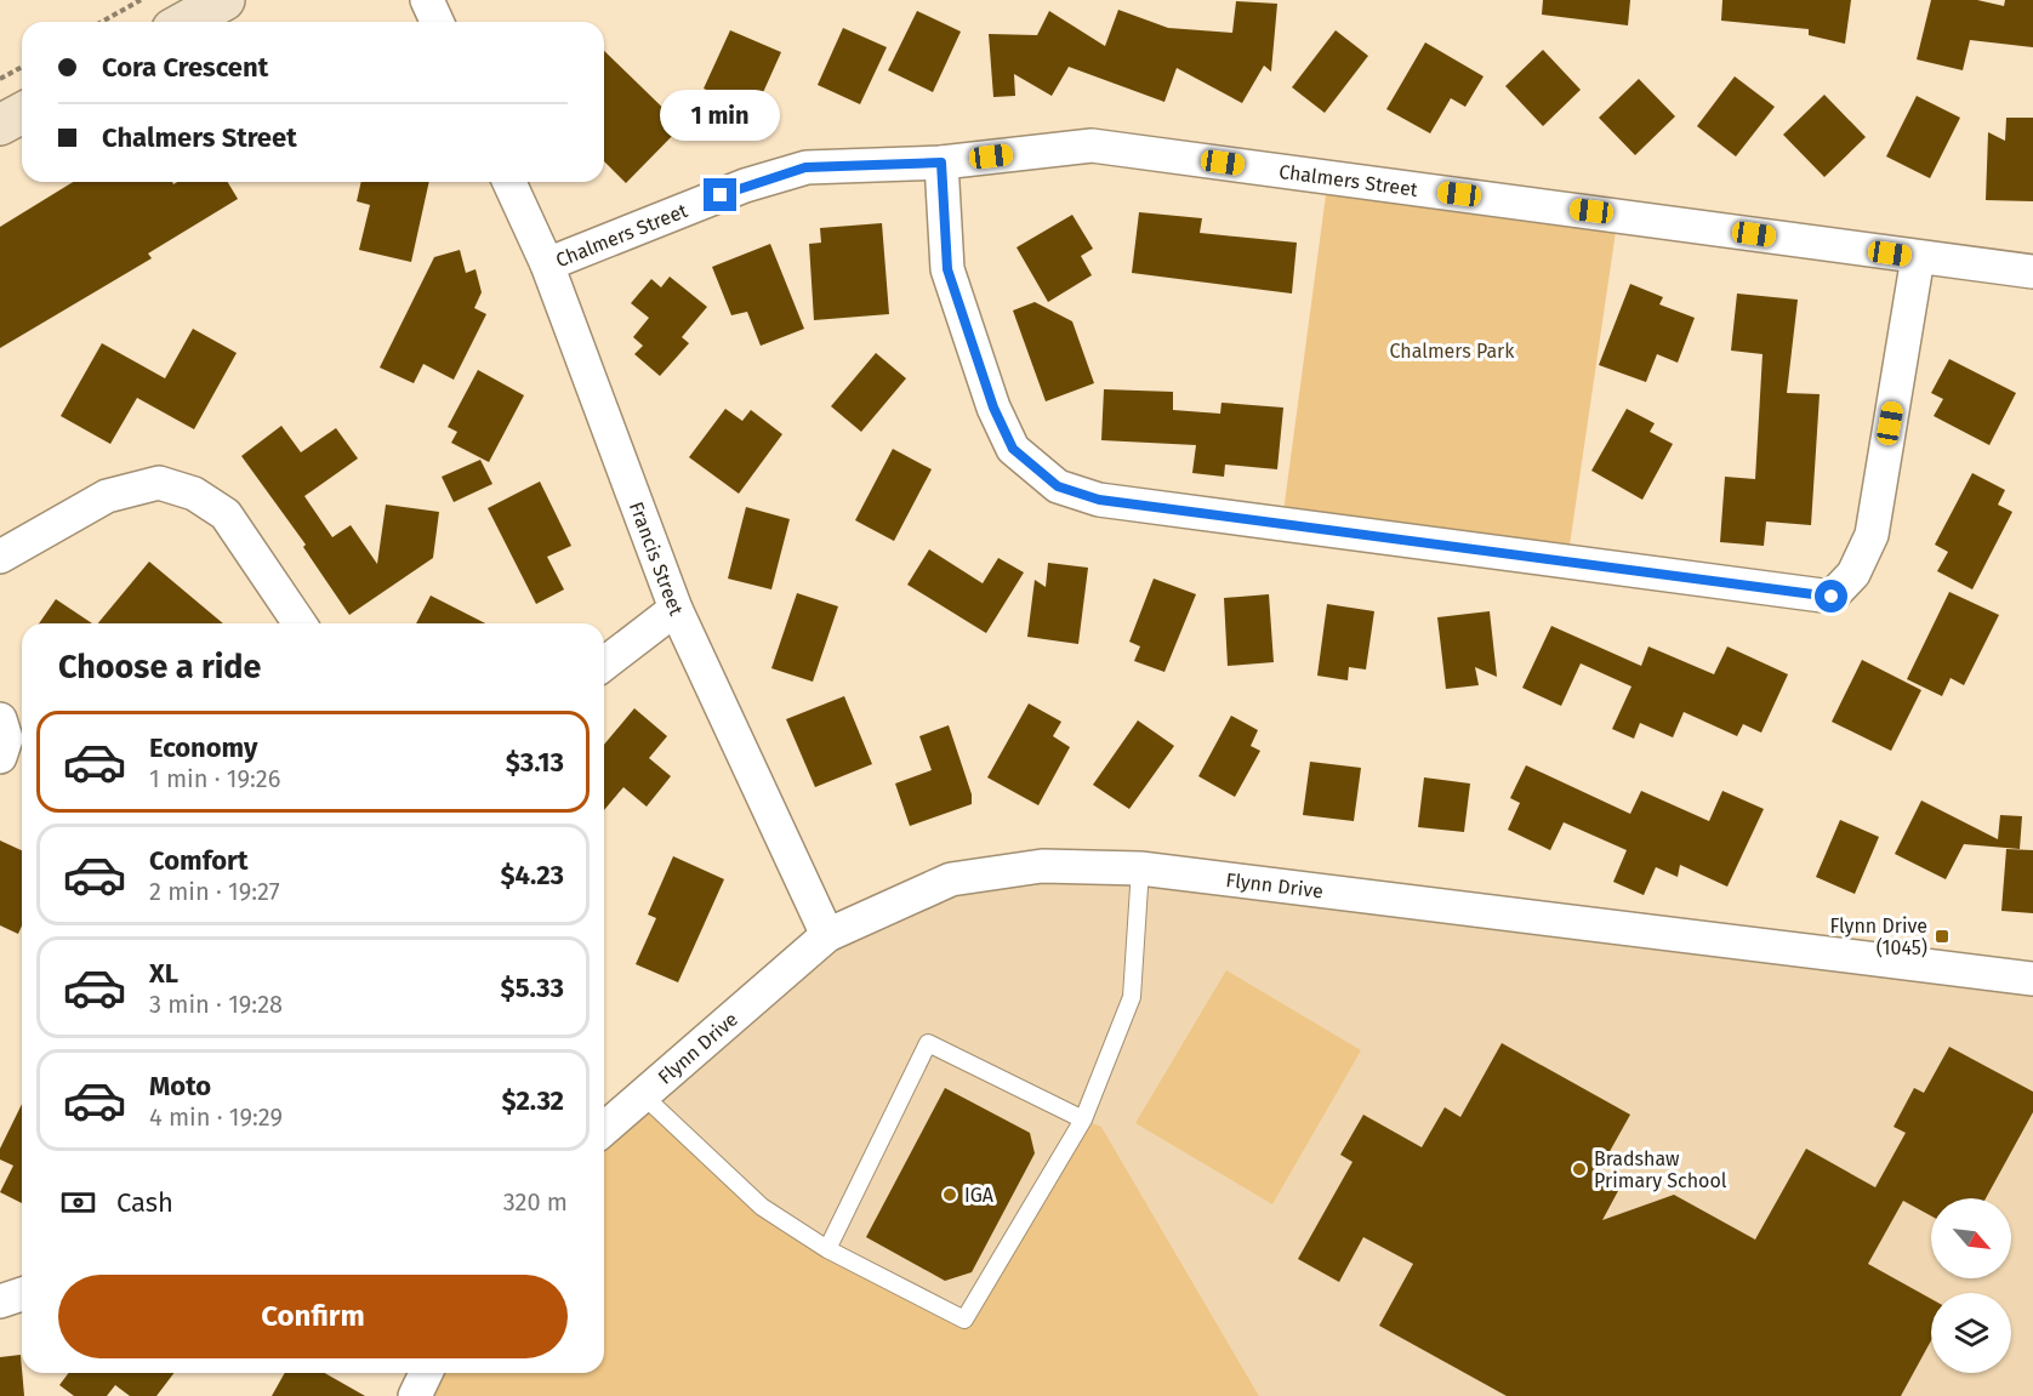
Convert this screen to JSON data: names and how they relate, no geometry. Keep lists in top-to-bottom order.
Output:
{
  "streets": {
    "street": ["Chalmers Street", "Francis Street", "Flynn Drive"]
  },
  "crossings": [
    ["Chalmers Street", "Francis Street"],
    ["Francis Street", "Flynn Drive"]
  ],
  "parks": ["Chalmers Park"],
  "places": {
    "transit": ["Flynn Drive (1045)"],
    "other": ["Bradshaw Primary School", "IGA"]
  },
  "north": "bottom right",
  "page": {
    "banner": ["Cora Crescent", "Chalmers Street"],
    "bubble": "1 min",
    "heading": "Choose a ride",
    "list": [
      {
        "name": "Economy",
        "note": "1 min · 19:26",
        "value": "$3.13"
      },
      {
        "name": "Comfort",
        "note": "2 min · 19:27",
        "value": "$4.23"
      },
      {
        "name": "XL",
        "note": "3 min · 19:28",
        "value": "$5.33"
      },
      {
        "name": "Moto",
        "note": "4 min · 19:29",
        "value": "$2.32"
      }
    ],
    "pay": ["Cash", "320 m"],
    "buttons": "Confirm"
  }
}
